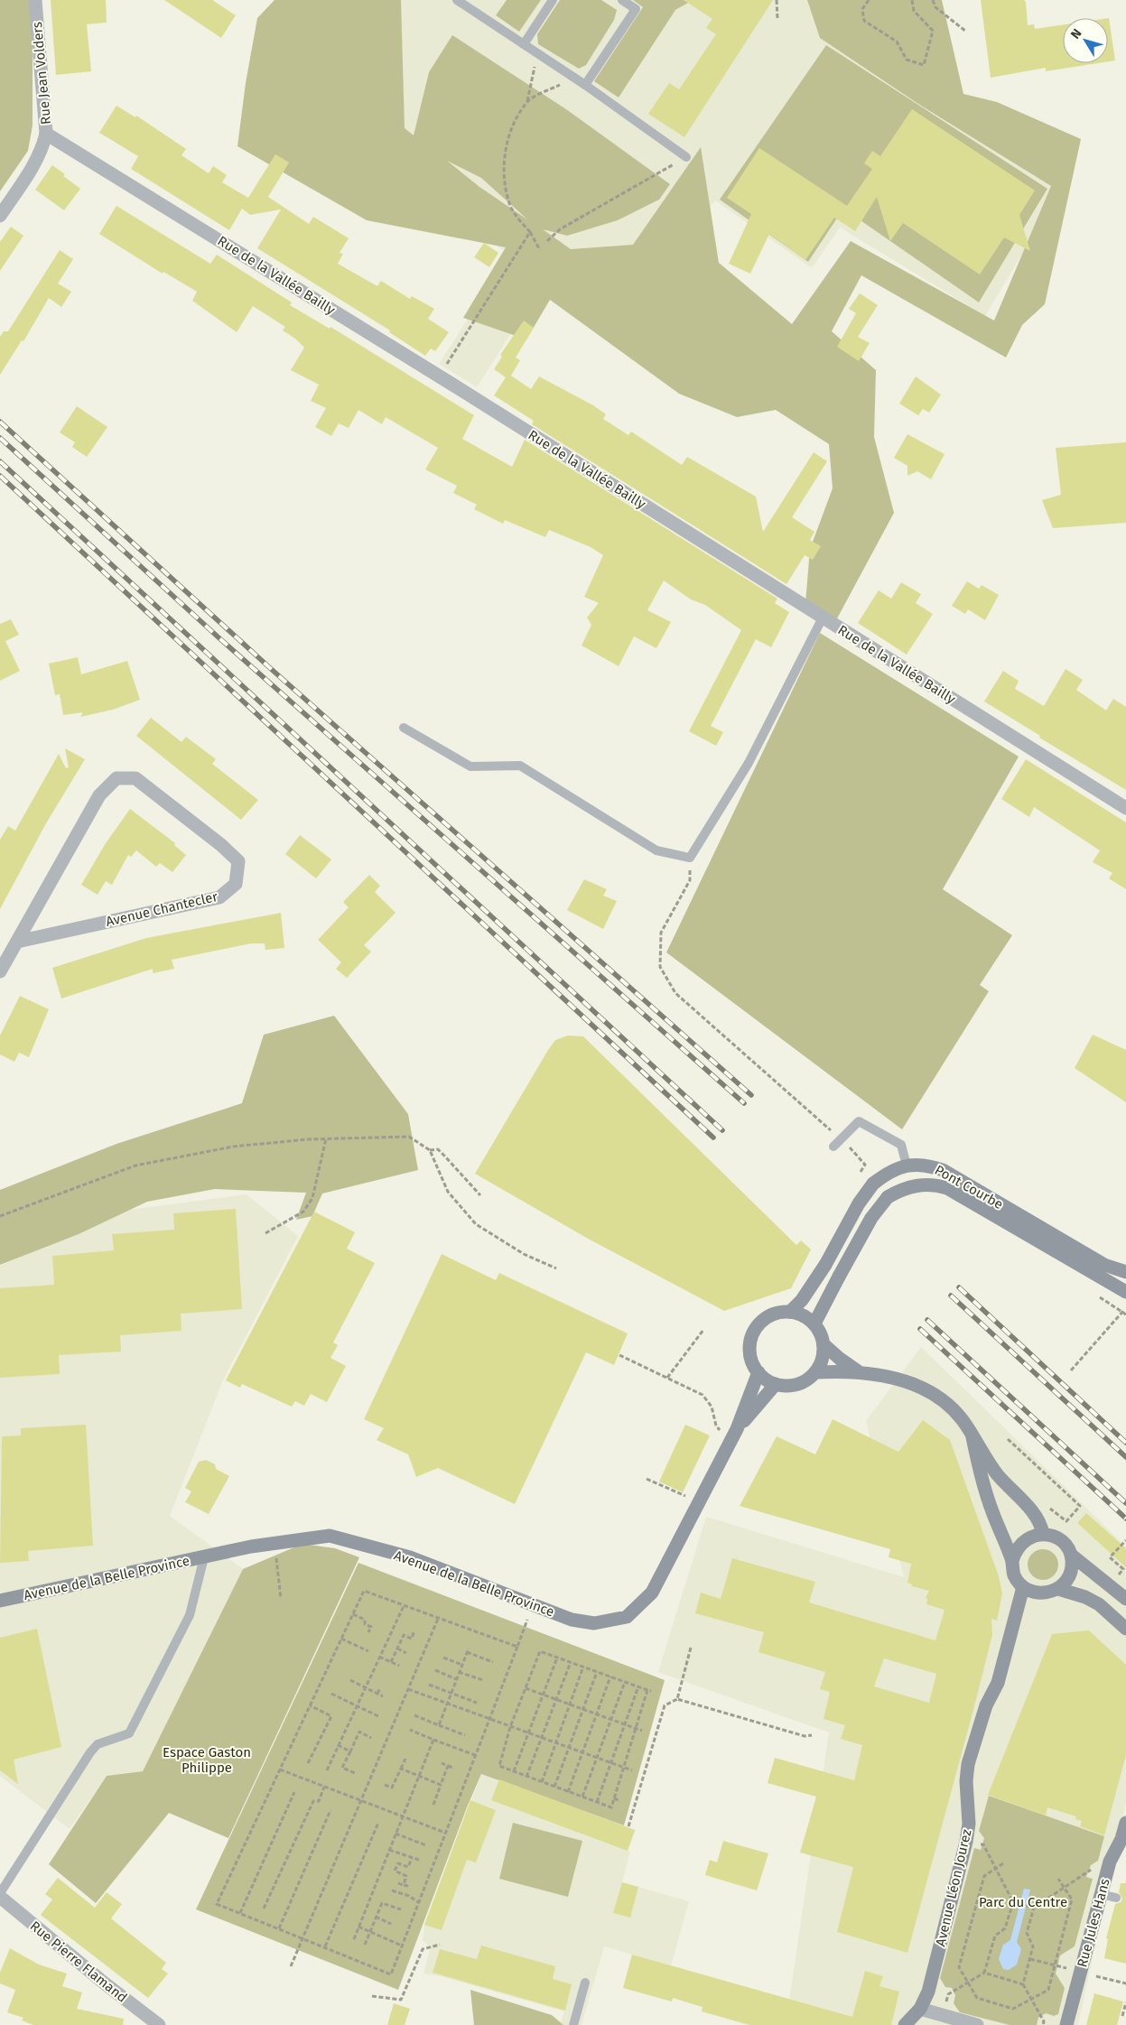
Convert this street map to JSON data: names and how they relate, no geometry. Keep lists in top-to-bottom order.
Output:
{
  "streets": {
    "main road": [
      "Pont Courbe",
      "Avenue de la Belle Province",
      "Avenue Léon Jourez",
      "Rue Jules Hans"
    ],
    "street": [
      "Rue Jean Volders",
      "Rue de la Vallée Bailly",
      "Avenue Chantecler",
      "Rue Pierre Flamand"
    ]
  },
  "crossings": [
    ["Rue Jean Volders", "Rue de la Vallée Bailly"],
    ["Pont Courbe", "Avenue de la Belle Province"]
  ],
  "parks": ["Espace Gaston Philippe", "Parc du Centre"],
  "north": "top left"
}
